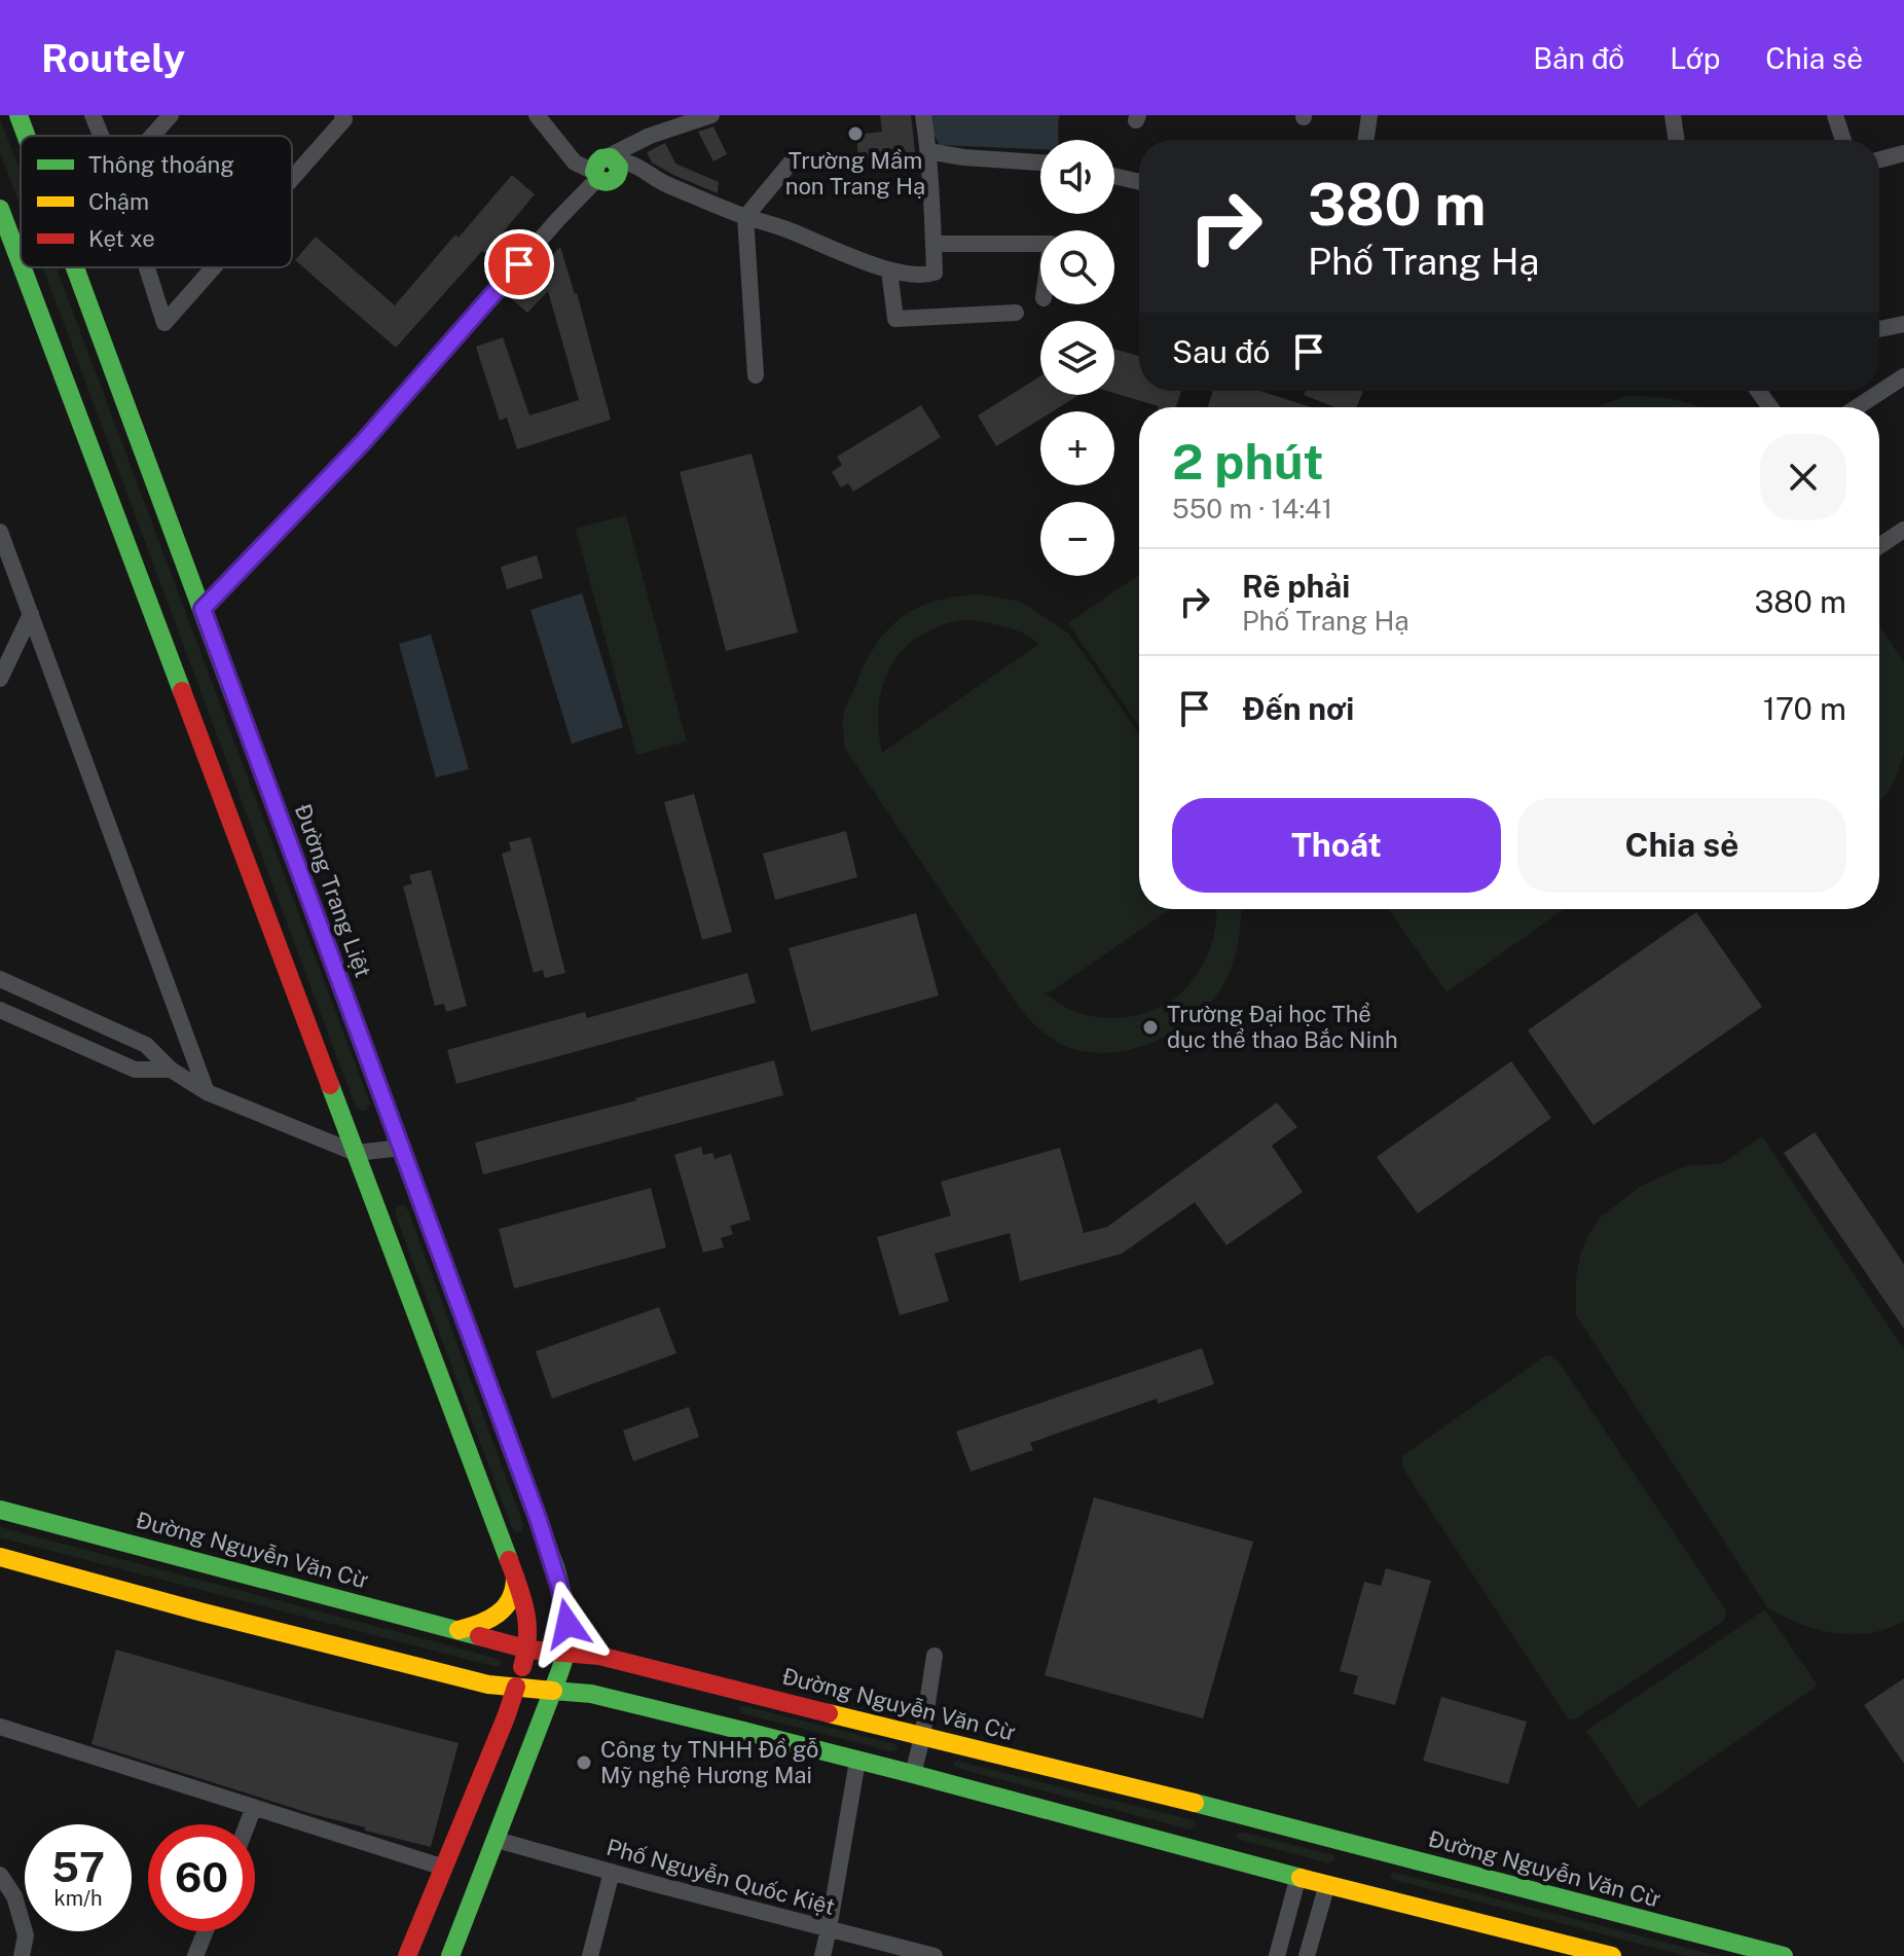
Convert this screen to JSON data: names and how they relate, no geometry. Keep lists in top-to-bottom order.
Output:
{
  "streets": {
    "main road": ["Đường Trang Liệt", "Đường Nguyễn Văn Cừ"],
    "street": ["Phố Nguyễn Quốc Kiệt"]
  },
  "crossings": [
    ["Đường Trang Liệt", "Đường Nguyễn Văn Cừ"],
    ["Đường Trang Liệt", "Phố Nguyễn Quốc Kiệt"]
  ],
  "places": ["Trường Mầm non Trang Hạ", "Trường Đại học Thể dục thể thao Bắc Ninh", "Công ty TNHH Đồ gỗ Mỹ nghệ Hương Mai"],
  "legend": ["Thông thoáng", "Chậm", "Kẹt xe"],
  "page": {
    "header": "Routely",
    "nav": ["Bản đồ", "Lớp", "Chia sẻ"],
    "map_buttons": ["+", "−"],
    "turn": ["380 m", "Phố Trang Hạ"],
    "then": "Sau đó",
    "heading": ["2 phút", "550 m · 14:41"],
    "list": [
      {
        "name": "Rẽ phải",
        "note": "Phố Trang Hạ",
        "value": "380 m"
      },
      {
        "name": "Đến nơi",
        "value": "170 m"
      }
    ],
    "buttons": ["Thoát", "Chia sẻ"],
    "speed": "57 km/h",
    "limit": "60"
  }
}
